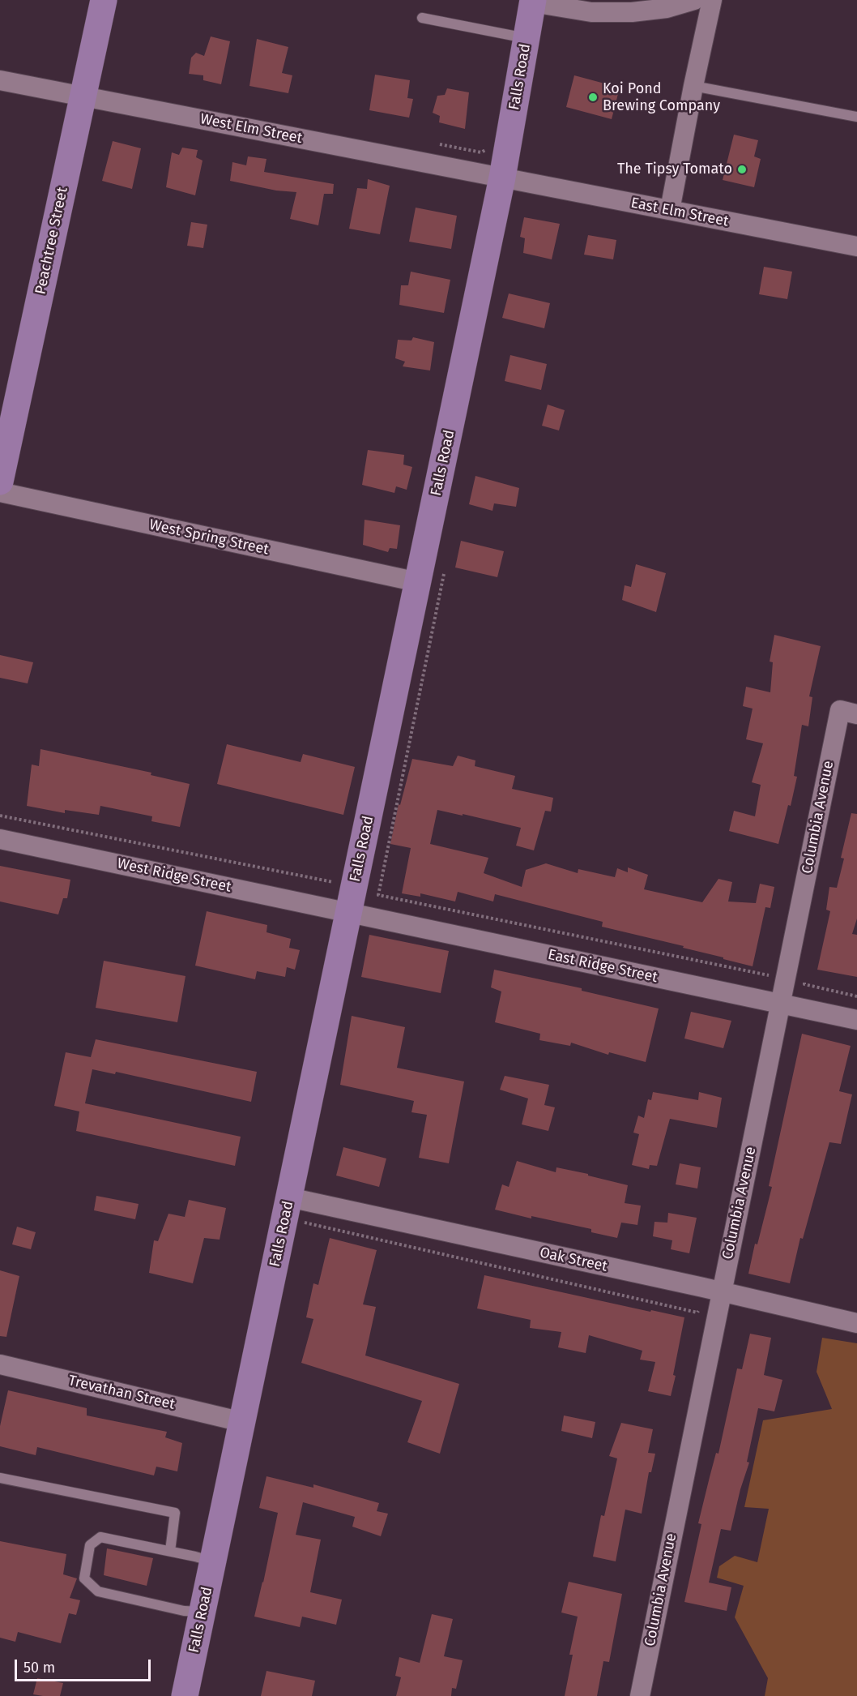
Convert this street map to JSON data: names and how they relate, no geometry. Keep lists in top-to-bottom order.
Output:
{
  "streets": {
    "main road": ["Falls Road", "Peachtree Street"],
    "street": [
      "West Elm Street",
      "East Elm Street",
      "West Spring Street",
      "Columbia Avenue",
      "West Ridge Street",
      "East Ridge Street",
      "Oak Street",
      "Trevathan Street"
    ]
  },
  "crossings": [
    ["Falls Road", "West Elm Street"],
    ["Falls Road", "East Elm Street"],
    ["Falls Road", "West Spring Street"],
    ["Falls Road", "West Ridge Street"],
    ["Falls Road", "East Ridge Street"],
    ["Falls Road", "Oak Street"],
    ["Falls Road", "Trevathan Street"],
    ["West Elm Street", "East Elm Street"],
    ["West Elm Street", "Peachtree Street"],
    ["Columbia Avenue", "East Ridge Street"],
    ["Columbia Avenue", "Oak Street"],
    ["West Ridge Street", "East Ridge Street"]
  ],
  "places": ["Koi Pond Brewing Company", "The Tipsy Tomato"],
  "scale_bar": "50 m"
}
